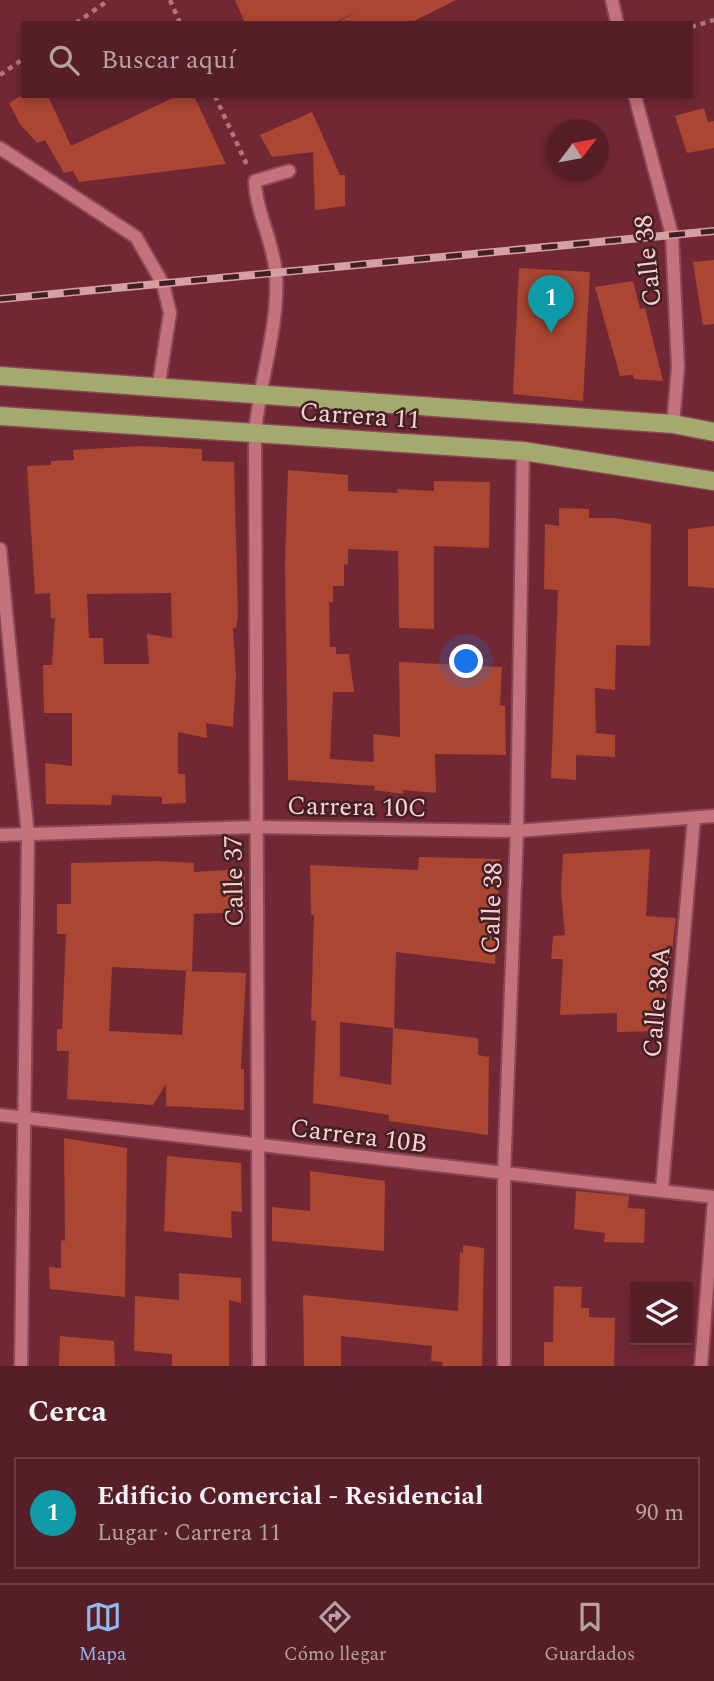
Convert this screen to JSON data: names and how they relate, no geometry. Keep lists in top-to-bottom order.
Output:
{
  "streets": {
    "main road": ["Carrera 11"],
    "street": [
      "Calle 38",
      "Carrera 10C",
      "Calle 37",
      "Calle 38A",
      "Carrera 10B"
    ]
  },
  "crossings": [
    ["Calle 38", "Carrera 11"],
    ["Calle 38", "Carrera 10C"],
    ["Calle 38", "Carrera 10B"],
    ["Carrera 11", "Calle 37"],
    ["Carrera 10C", "Calle 37"],
    ["Carrera 10C", "Calle 38A"],
    ["Calle 37", "Carrera 10B"],
    ["Calle 38A", "Carrera 10B"]
  ],
  "north": "top right",
  "page": {
    "search": "Buscar aquí",
    "pins": "1",
    "heading": "Cerca",
    "list": [
      {
        "mark": "1",
        "name": "Edificio Comercial - Residencial",
        "note": "Lugar · Carrera 11",
        "value": "90 m"
      }
    ],
    "nav": ["Mapa", "Cómo llegar", "Guardados"]
  }
}
